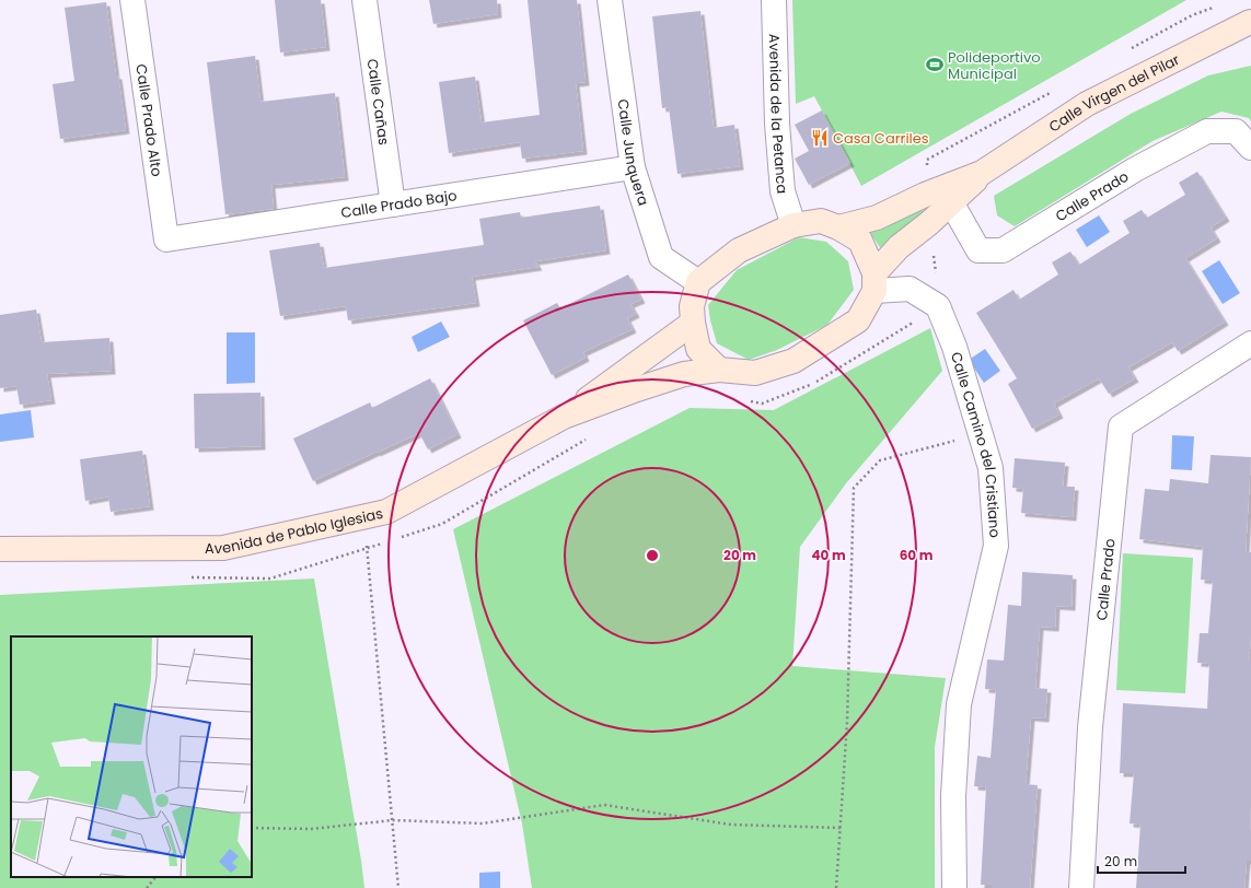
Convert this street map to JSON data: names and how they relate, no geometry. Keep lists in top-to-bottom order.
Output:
{
  "streets": {
    "main road": ["Calle Virgen del Pilar", "Avenida de Pablo Iglesias"],
    "street": [
      "Calle Cañas",
      "Avenida de la Petanca",
      "Calle Prado Alto",
      "Calle Junquera",
      "Calle Prado",
      "Calle Prado Bajo",
      "Calle Camino del Cristiano"
    ]
  },
  "crossings": [
    ["Calle Virgen del Pilar", "Calle Prado"],
    ["Calle Virgen del Pilar", "Calle Camino del Cristiano"],
    ["Calle Virgen del Pilar", "Avenida de Pablo Iglesias"],
    ["Calle Cañas", "Calle Prado Bajo"],
    ["Calle Prado Alto", "Calle Prado Bajo"],
    ["Calle Junquera", "Calle Prado Bajo"]
  ],
  "places": {
    "sports": ["Polideportivo Municipal"],
    "restaurant": ["Casa Carriles"]
  },
  "scale_bar": "20 m",
  "rings": ["20 m", "40 m", "60 m"]
}
